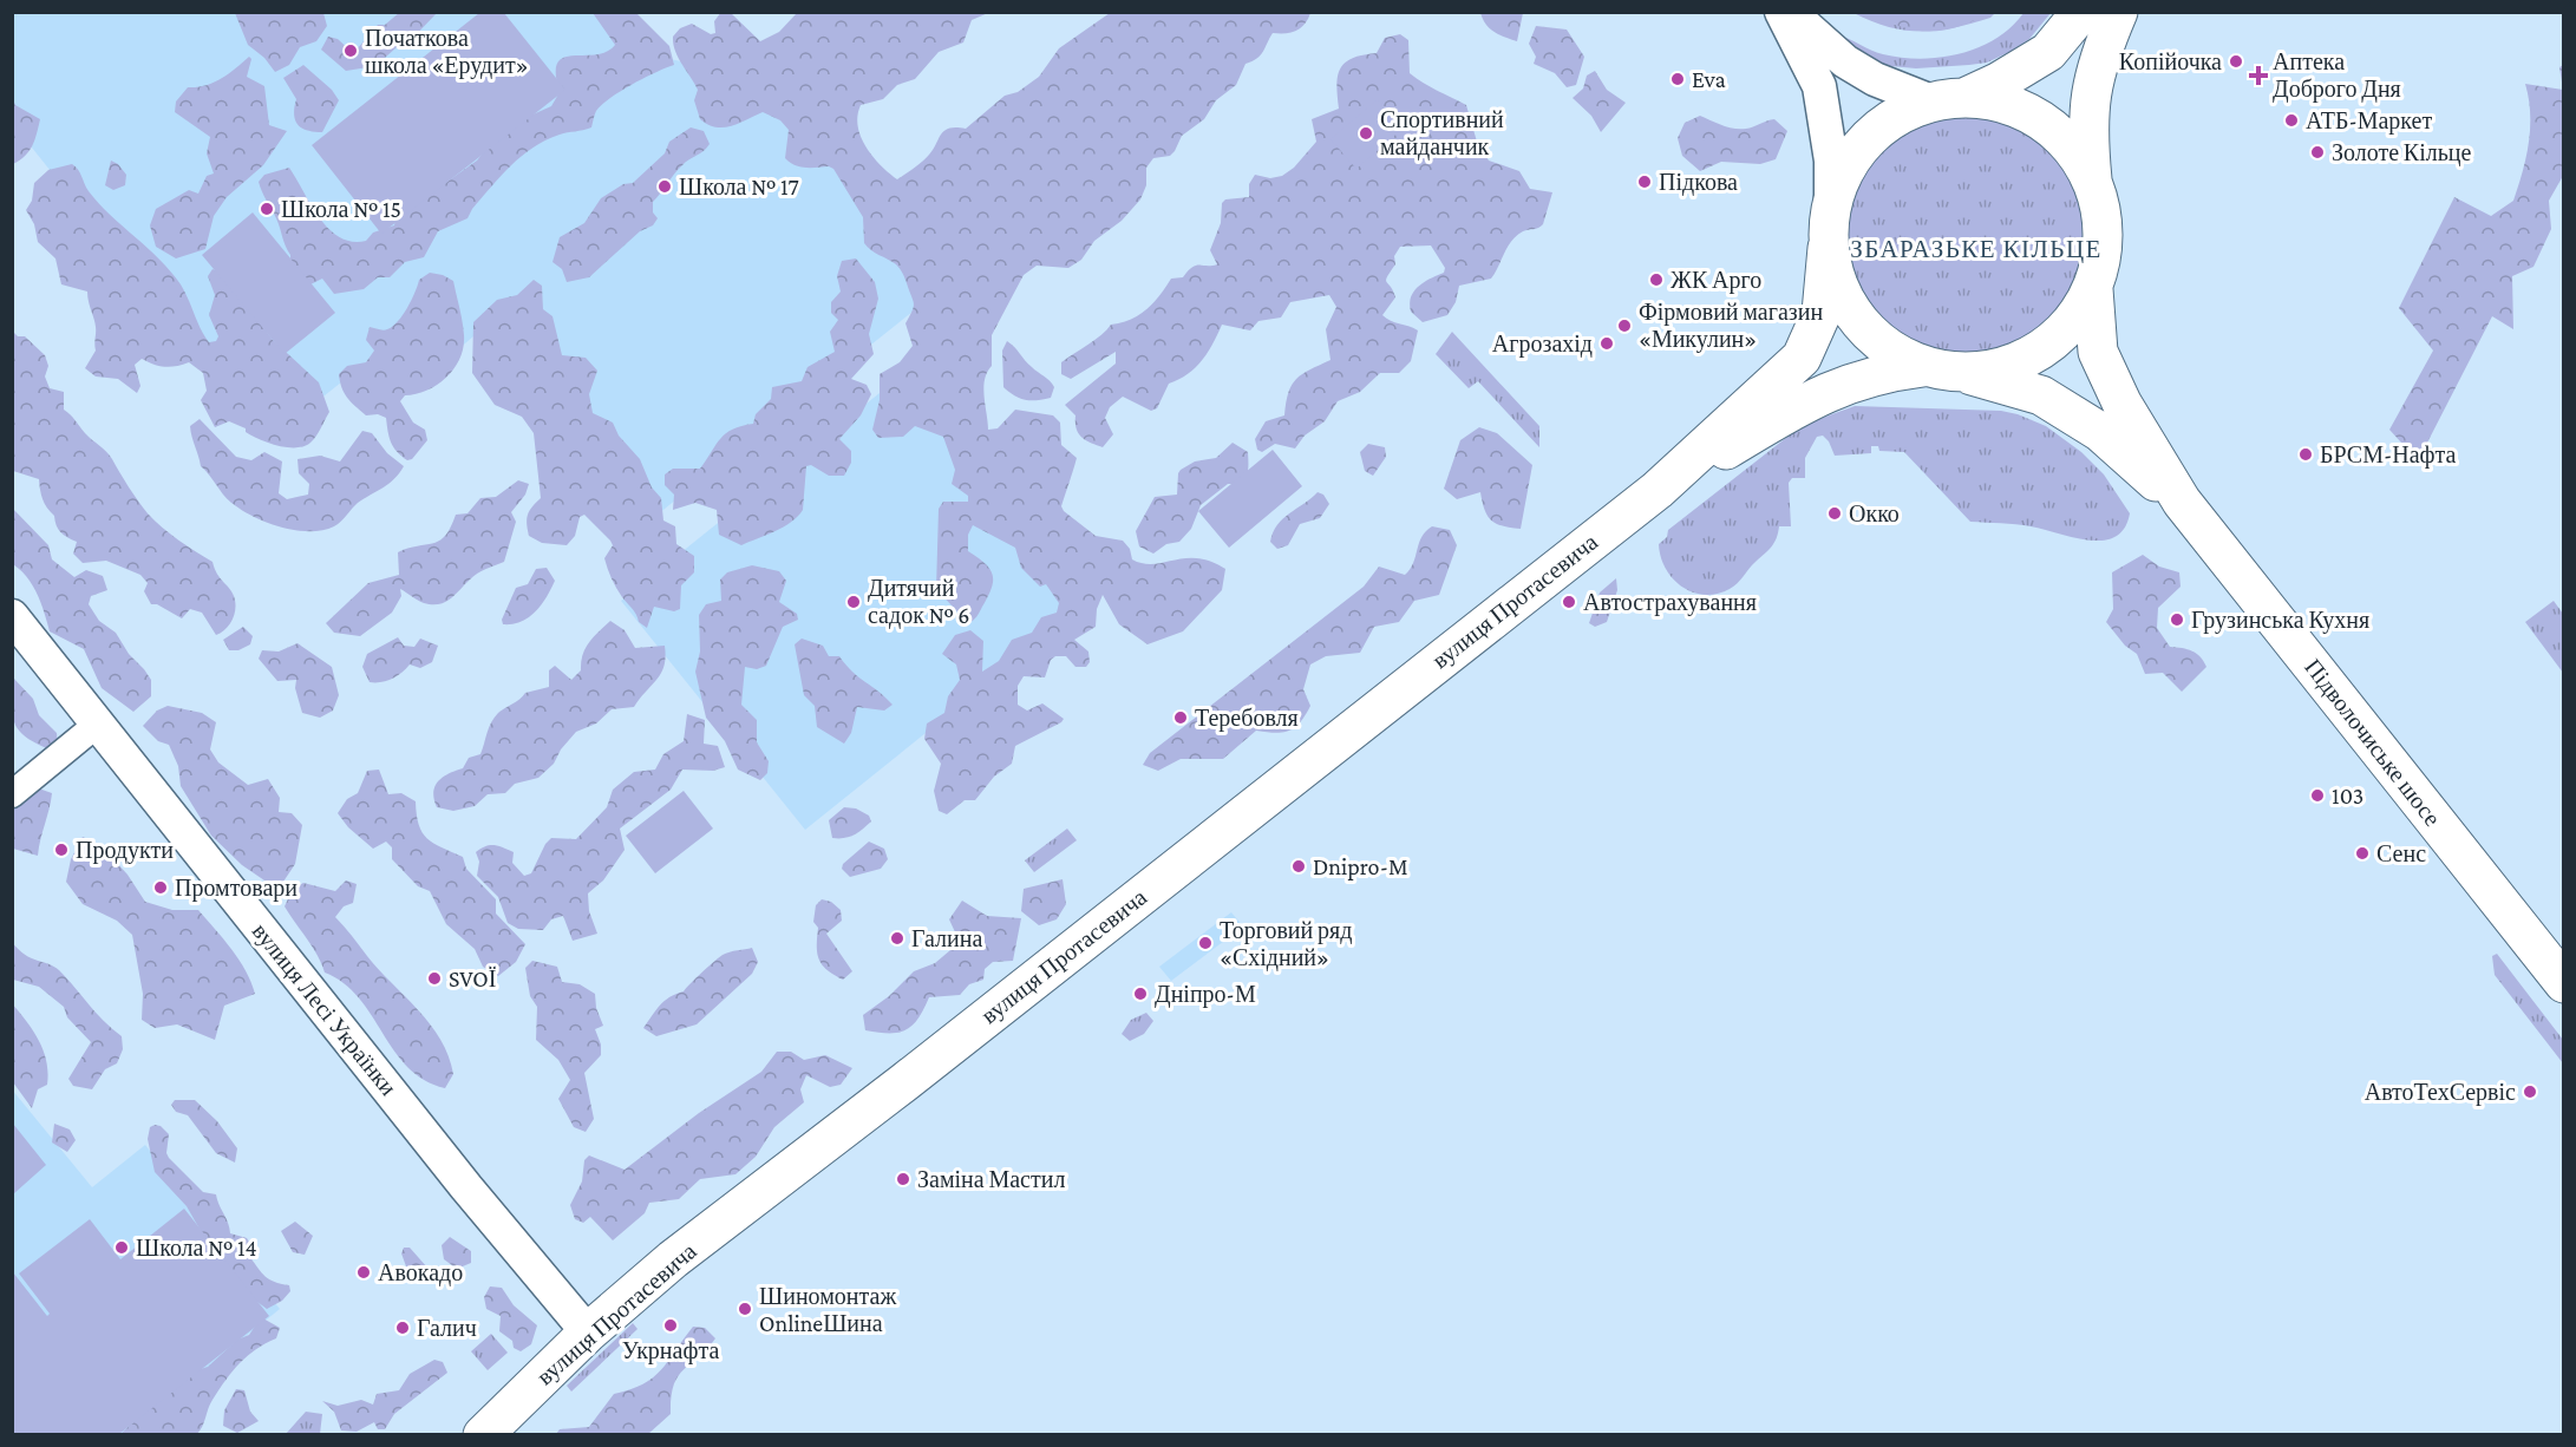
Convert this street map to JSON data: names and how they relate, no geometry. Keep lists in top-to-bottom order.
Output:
{
  "streets": {
    "highway": ["вулиця Протасевича", "Підволочиське шосе"],
    "main road": ["вулиця Лесі Українки"]
  },
  "crossings": [
    ["вулиця Протасевича", "вулиця Лесі Українки"]
  ],
  "districts": ["ЗБАРАЗЬКЕ КІЛЬЦЕ"],
  "places": {
    "other": [
      "Початкова школа «Ерудит»",
      "Копійочка",
      "Eva",
      "АТБ-Маркет",
      "Спортивний майданчик",
      "Золоте Кільце",
      "Підкова",
      "Школа № 17",
      "Школа № 15",
      "ЖК Арго",
      "Фірмовий магазин «Микулин»",
      "Агрозахід",
      "БРСМ-Нафта",
      "Окко",
      "Дитячий садок № 6",
      "Автострахування",
      "Грузинська Кухня",
      "Теребовля",
      "103",
      "Продукти",
      "Сенс",
      "Dnipro-M",
      "Промтовари",
      "Галина",
      "Торговий ряд «Східний»",
      "SVOЇ",
      "Дніпро-М",
      "АвтоТехСервіс",
      "Заміна Мастил",
      "Школа № 14",
      "Авокадо",
      "Шиномонтаж OnlineШина",
      "Укрнафта",
      "Галич"
    ],
    "health": ["Аптека Доброго Дня"]
  }
}
